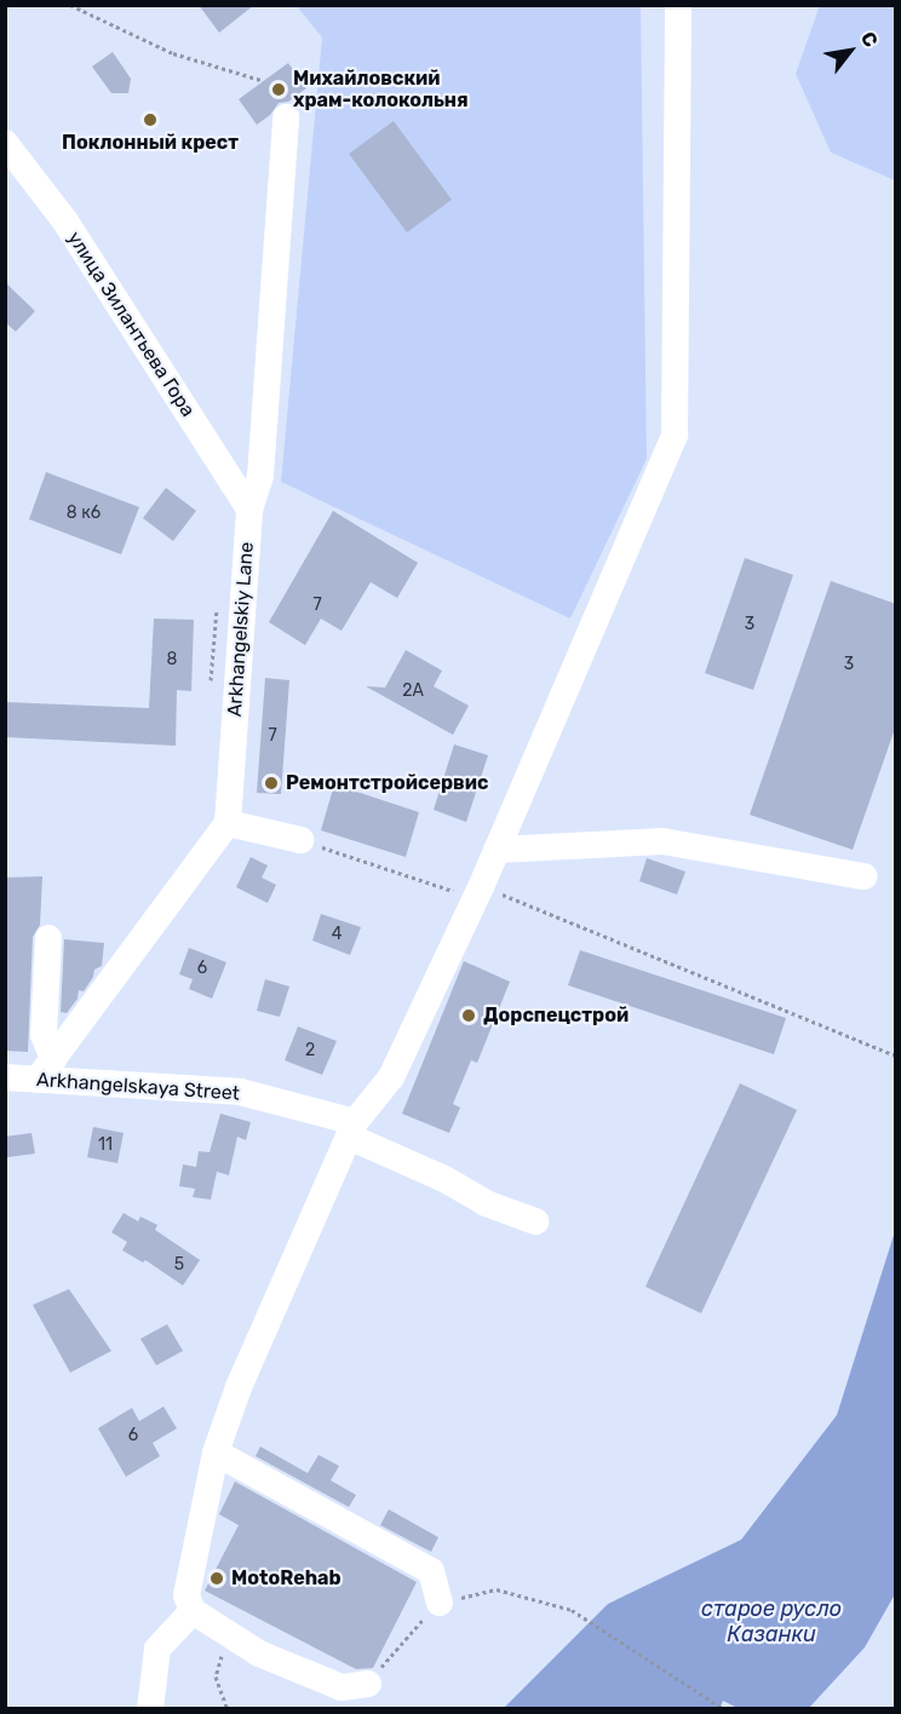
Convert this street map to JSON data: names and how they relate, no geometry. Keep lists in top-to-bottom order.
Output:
{
  "streets": {
    "street": ["улица Зилантьева Гора", "Arkhangelskiy Lane", "Arkhangelskaya Street"]
  },
  "crossings": [
    ["улица Зилантьева Гора", "Arkhangelskiy Lane"]
  ],
  "water": ["старое русло Казанки"],
  "places": [
    "Михайловский храм-колокольня",
    "Поклонный крест",
    "Ремонтстройсервис",
    "Дорспецстрой",
    "MotoRehab"
  ],
  "house_numbers": [
    "8 к6",
    "7",
    "3",
    "8",
    "3",
    "2А",
    "7",
    "4",
    "6",
    "2",
    "11",
    "5",
    "6"
  ],
  "north": "top right"
}
